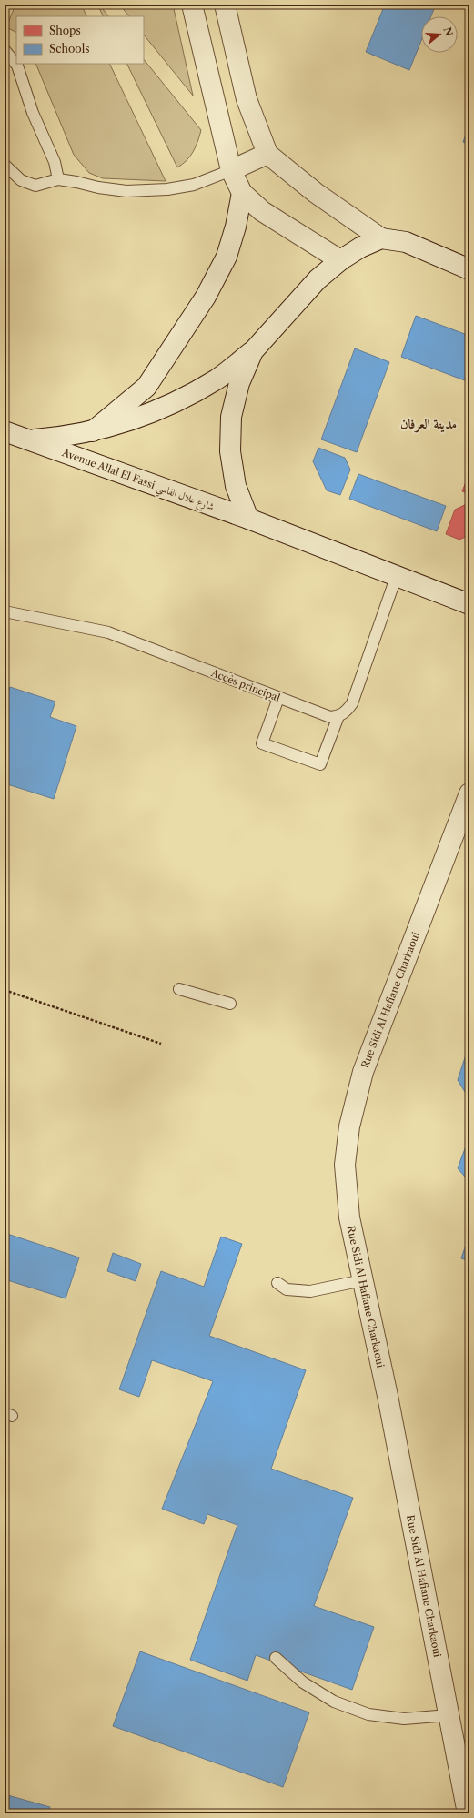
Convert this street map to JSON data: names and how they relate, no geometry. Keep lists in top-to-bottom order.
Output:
{
  "streets": {
    "street": ["Avenue Allal El Fassi شارع علال الفاسي", "Rue Sidi Al Hafiane Charkaoui"],
    "lane": ["Accès principal"]
  },
  "districts": ["مدينة العرفان"],
  "legend": ["Shops", "Schools"],
  "north": "right"
}
